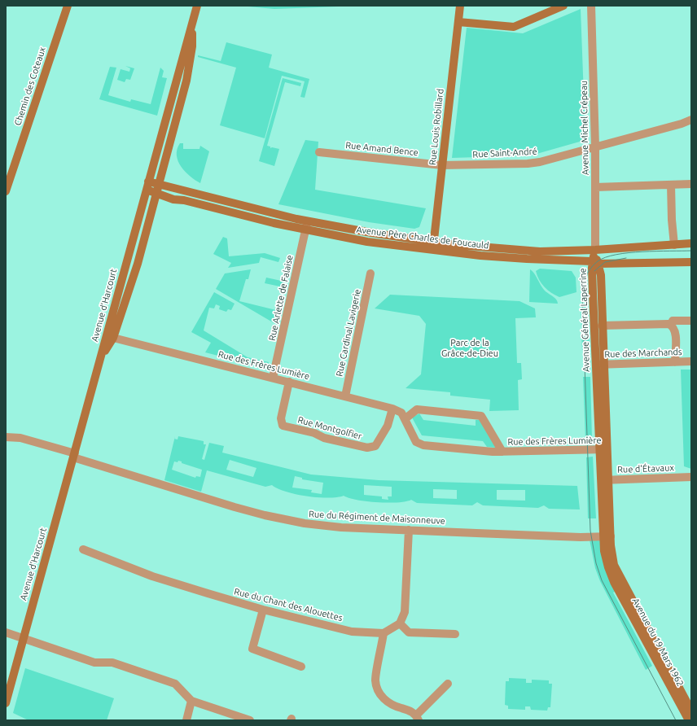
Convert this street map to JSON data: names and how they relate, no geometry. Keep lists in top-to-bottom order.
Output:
{
  "streets": {
    "main road": [
      "Chemin des Coteaux",
      "Rue Louis Robillard",
      "Avenue Père Charles de Foucauld",
      "Avenue d'Harcourt",
      "Avenue Général Laperrine",
      "Avenue du 19 Mars 1962"
    ],
    "street": [
      "Avenue Michel Crépeau",
      "Rue Amand Bence",
      "Rue Saint-André",
      "Rue Arlette de Falaise",
      "Rue Cardinal Lavigerie",
      "Rue des Marchands",
      "Rue des Frères Lumière",
      "Rue Montgolfier",
      "Rue d'Étavaux",
      "Rue du Régiment de Maisonneuve",
      "Rue du Chant des Alouettes"
    ]
  },
  "crossings": [
    ["Rue Louis Robillard", "Rue Amand Bence"],
    ["Rue Louis Robillard", "Rue Saint-André"],
    ["Rue Louis Robillard", "Avenue Père Charles de Foucauld"],
    ["Avenue Michel Crépeau", "Rue Saint-André"],
    ["Avenue Michel Crépeau", "Avenue Père Charles de Foucauld"],
    ["Avenue Michel Crépeau", "Avenue Général Laperrine"],
    ["Rue Amand Bence", "Rue Saint-André"],
    ["Avenue Père Charles de Foucauld", "Rue Arlette de Falaise"],
    ["Avenue Père Charles de Foucauld", "Avenue d'Harcourt"],
    ["Avenue Père Charles de Foucauld", "Avenue Général Laperrine"],
    ["Rue Arlette de Falaise", "Rue des Frères Lumière"],
    ["Avenue d'Harcourt", "Rue des Frères Lumière"],
    ["Avenue d'Harcourt", "Rue du Régiment de Maisonneuve"],
    ["Avenue Général Laperrine", "Rue des Marchands"],
    ["Avenue Général Laperrine", "Rue des Frères Lumière"],
    ["Avenue Général Laperrine", "Rue d'Étavaux"],
    ["Avenue Général Laperrine", "Rue du Régiment de Maisonneuve"],
    ["Avenue Général Laperrine", "Avenue du 19 Mars 1962"],
    ["Rue Cardinal Lavigerie", "Rue des Frères Lumière"],
    ["Rue des Frères Lumière", "Rue Montgolfier"]
  ],
  "parks": ["Parc de la Grâce-de-Dieu"]
}
